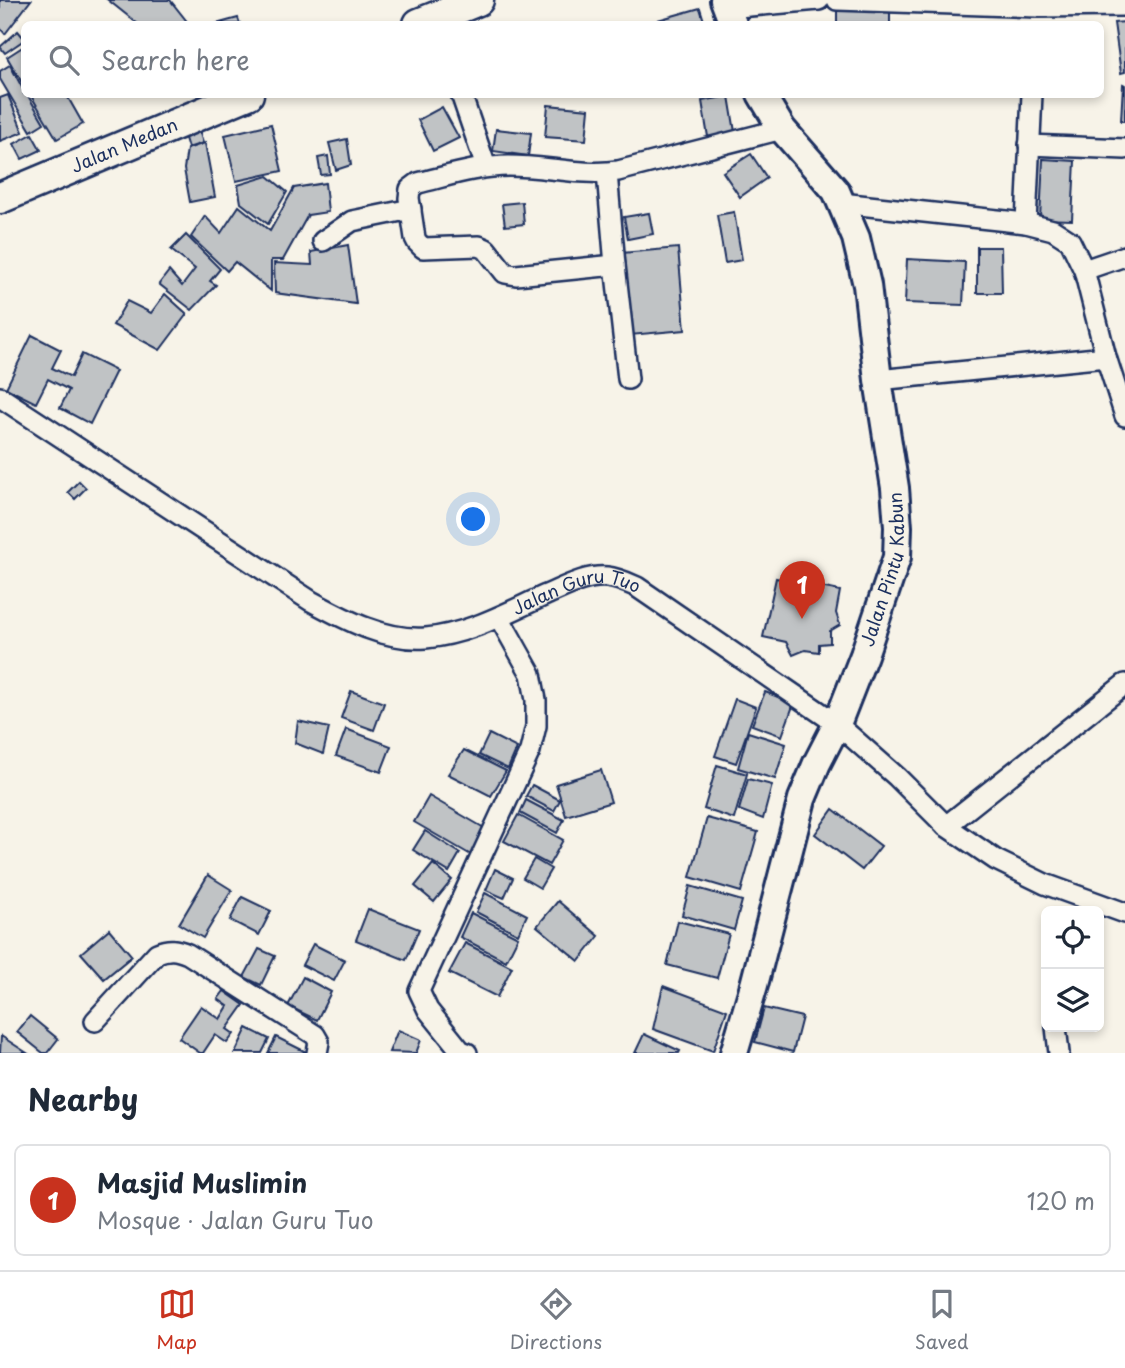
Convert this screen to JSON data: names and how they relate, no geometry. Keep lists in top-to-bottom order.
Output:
{
  "streets": {
    "main road": ["Jalan Medan"],
    "street": ["Jalan Pintu Kabun", "Jalan Guru Tuo"]
  },
  "crossings": [
    ["Jalan Pintu Kabun", "Jalan Guru Tuo"]
  ],
  "page": {
    "search": "Search here",
    "pins": "1",
    "heading": "Nearby",
    "list": [
      {
        "mark": "1",
        "name": "Masjid Muslimin",
        "note": "Mosque · Jalan Guru Tuo",
        "value": "120 m"
      }
    ],
    "nav": ["Map", "Directions", "Saved"]
  }
}
